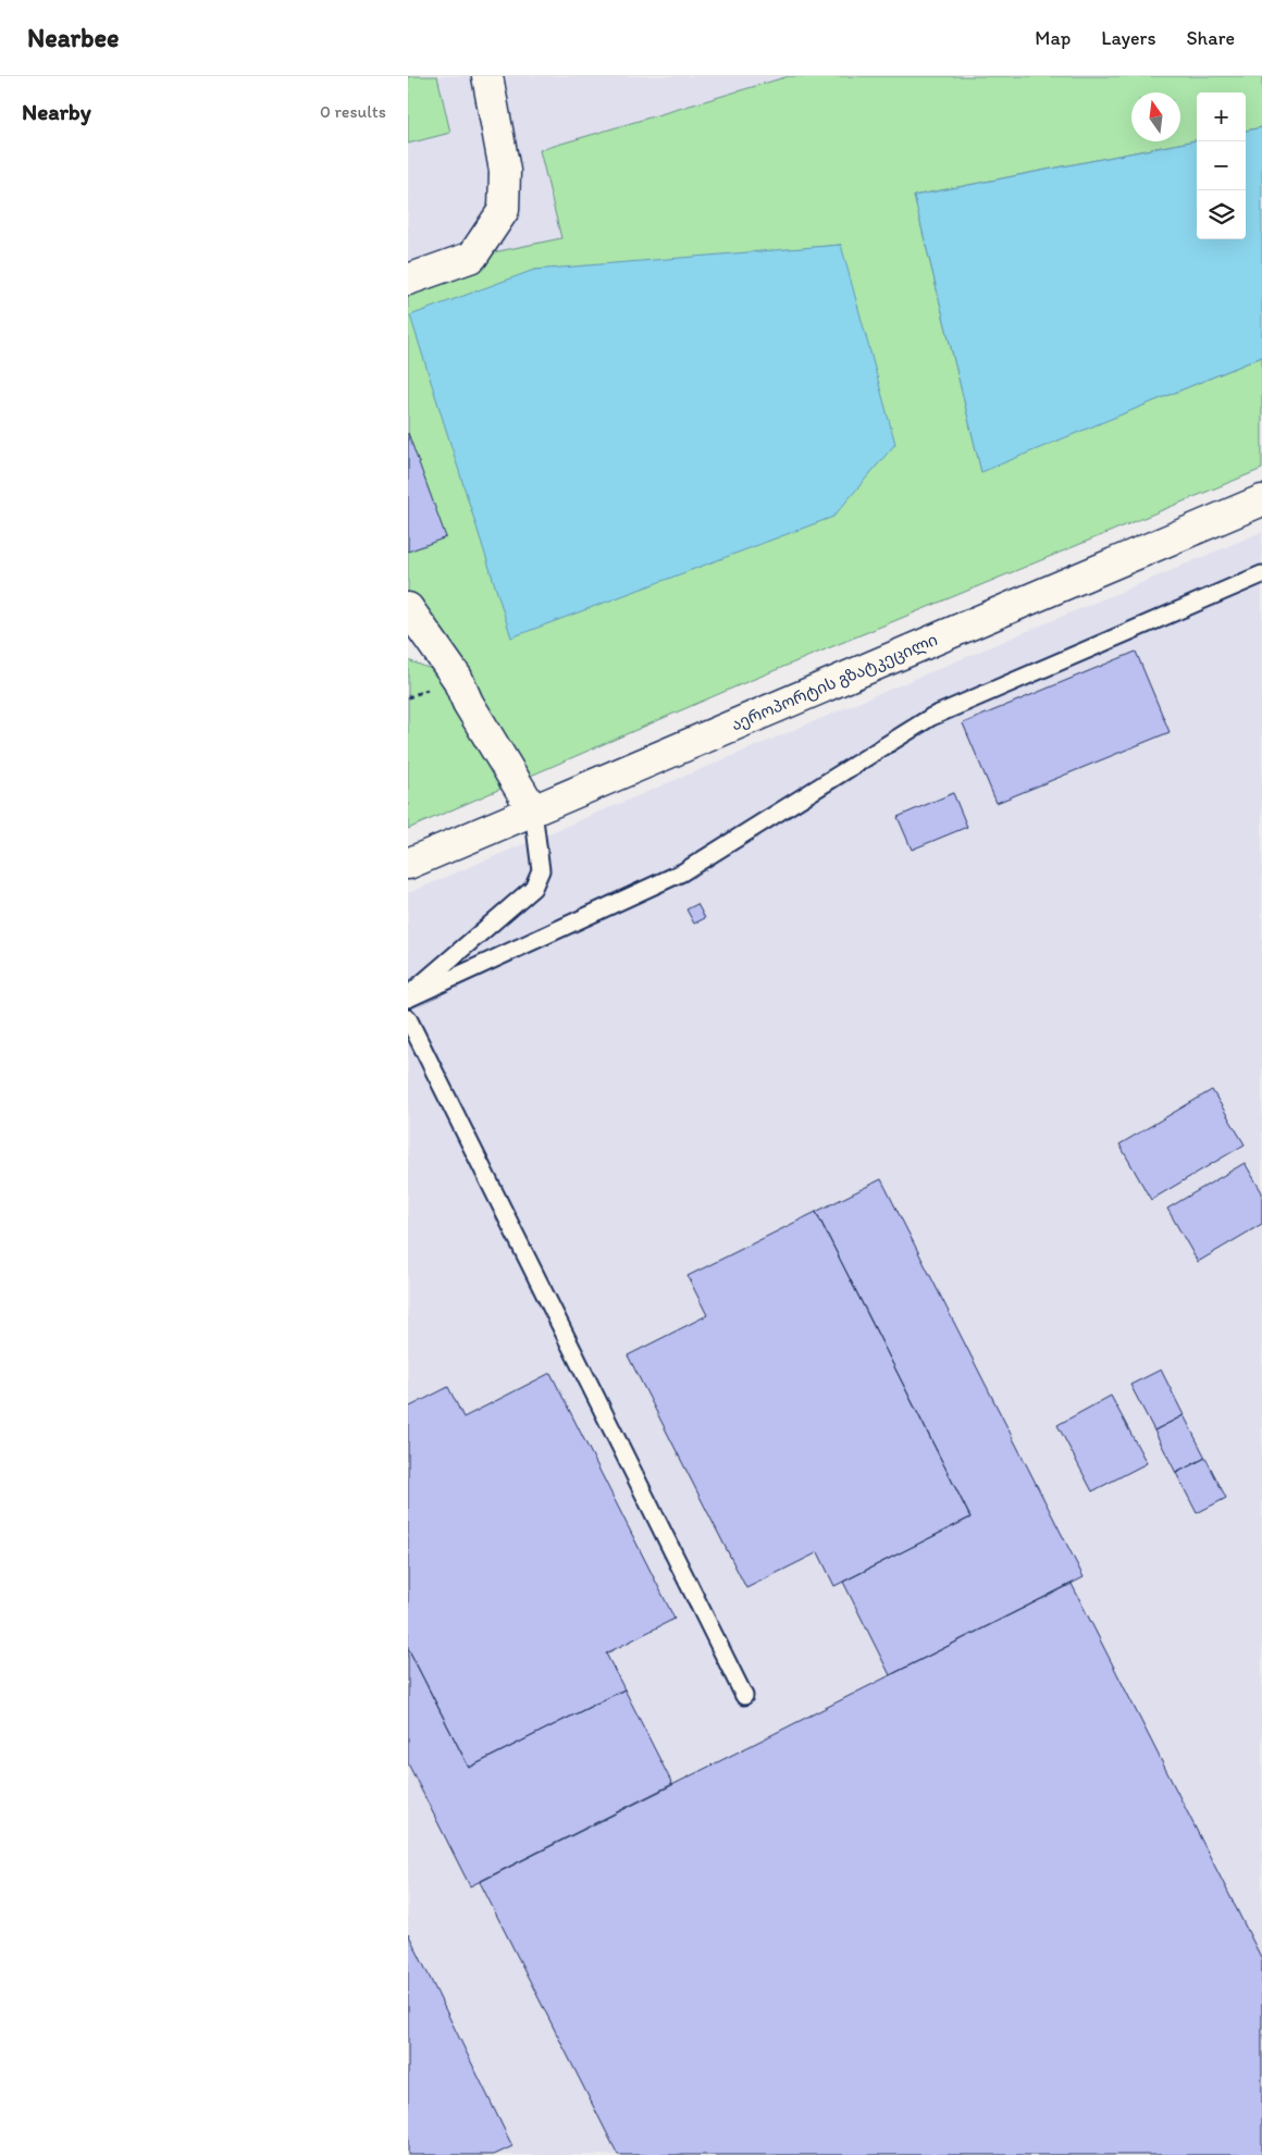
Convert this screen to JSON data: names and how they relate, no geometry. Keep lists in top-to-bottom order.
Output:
{
  "streets": {
    "main road": ["აეროპორტის გზატკეცილი"]
  },
  "north": "top",
  "page": {
    "header": "Nearbee",
    "nav": ["Map", "Layers", "Share"],
    "heading": ["Nearby", "0 results"],
    "map_buttons": ["+", "−"]
  }
}
